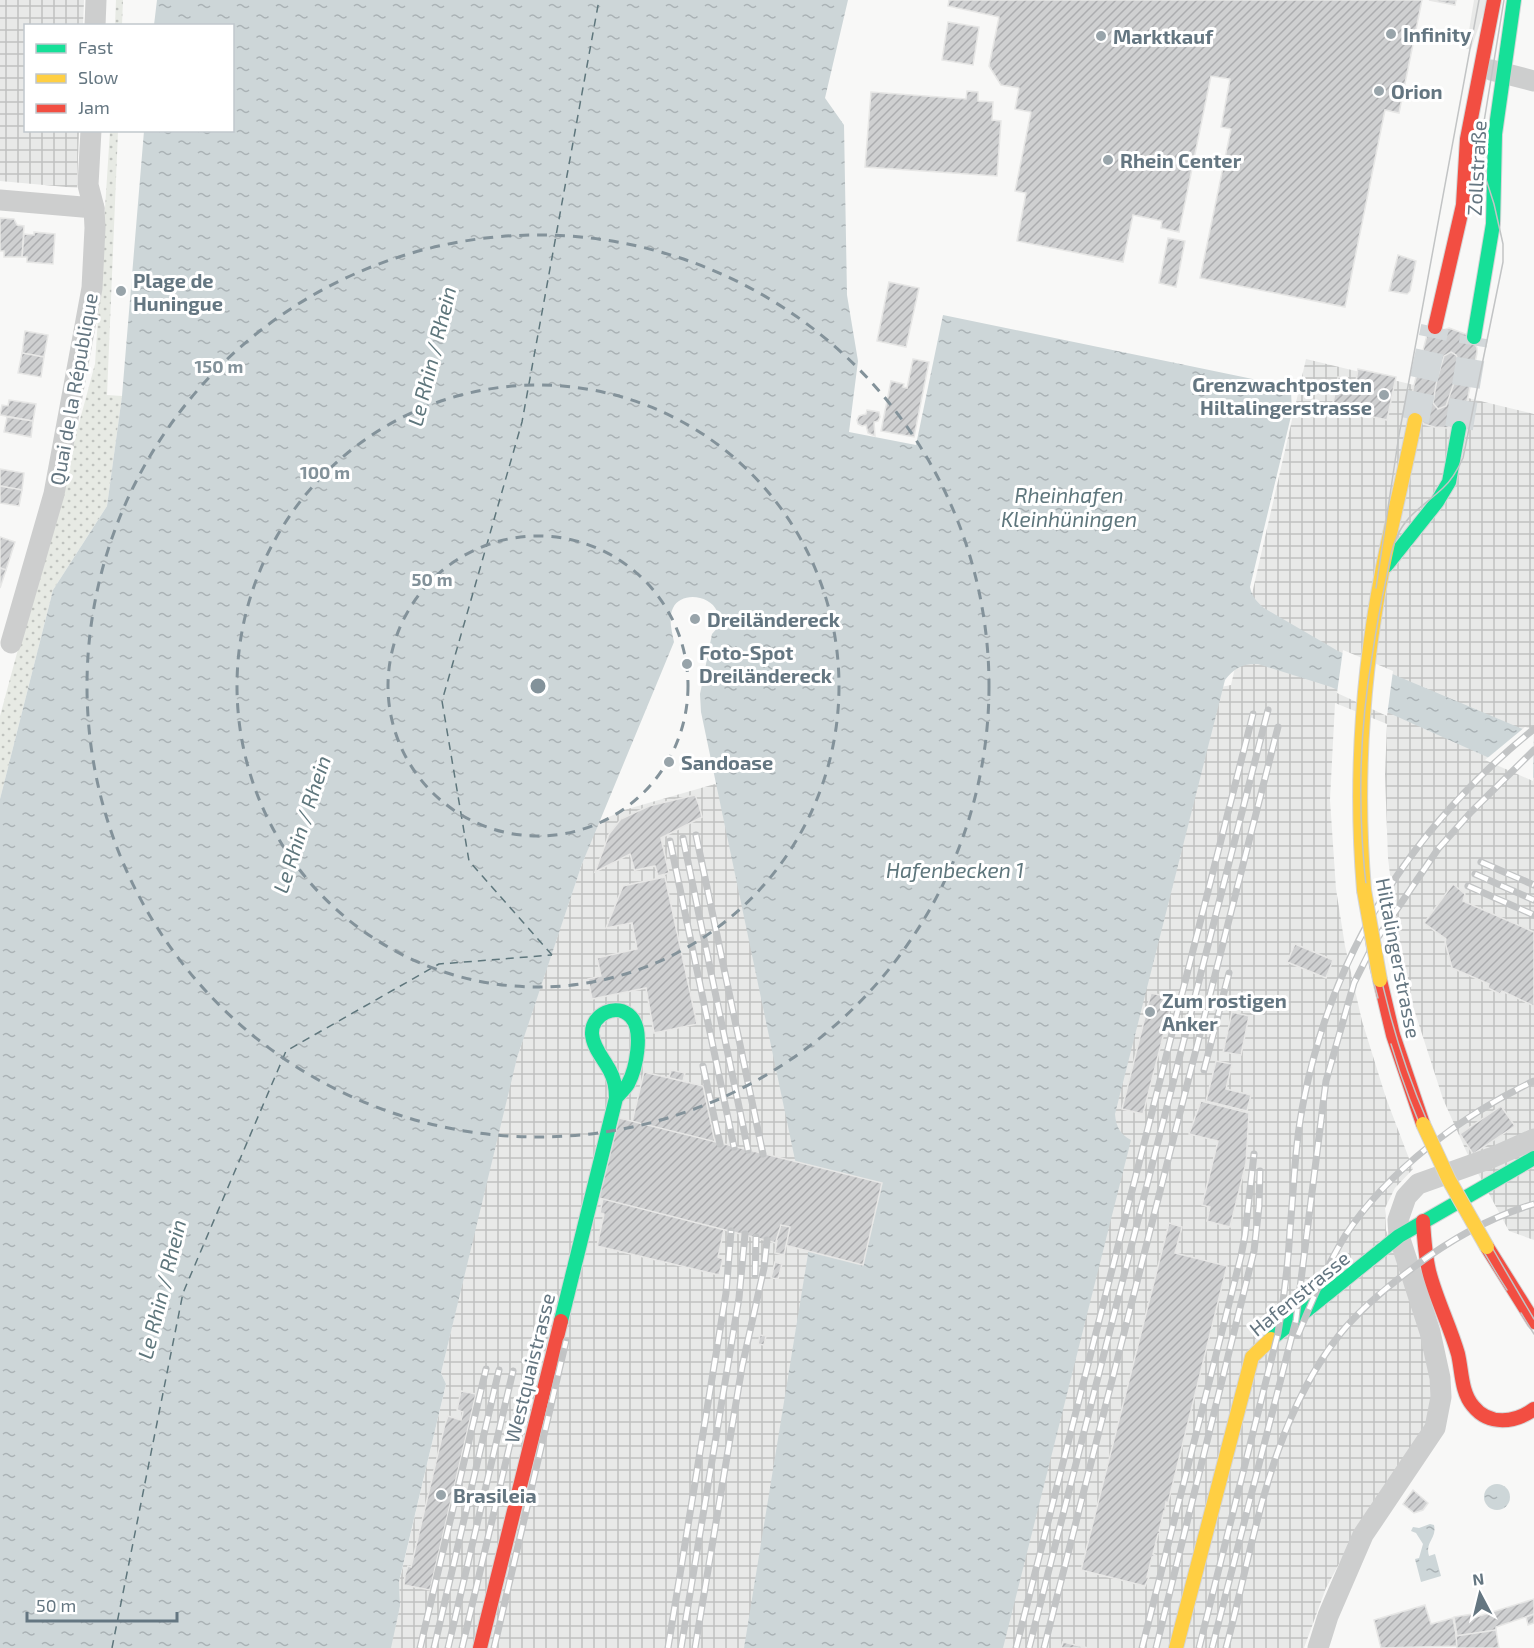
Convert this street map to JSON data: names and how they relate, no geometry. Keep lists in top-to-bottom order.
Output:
{
  "streets": {
    "main road": [
      "Zollstraße",
      "Hiltalingerstrasse",
      "Hafenstrasse",
      "Westquaistrasse"
    ],
    "street": ["Quai de la République"]
  },
  "water": ["Le Rhin / Rhein", "Rheinhafen Kleinhüningen", "Hafenbecken 1"],
  "places": [
    "Infinity",
    "Marktkauf",
    "Orion",
    "Rhein Center",
    "Plage de Huningue",
    "Grenzwachtposten Hiltalingerstrasse",
    "Dreiländereck",
    "Foto-Spot Dreiländereck",
    "Sandoase",
    "Zum rostigen Anker",
    "Brasileia"
  ],
  "legend": ["Fast", "Slow", "Jam"],
  "scale_bar": "50 m",
  "north": "top",
  "rings": ["150 m", "100 m", "50 m"]
}
